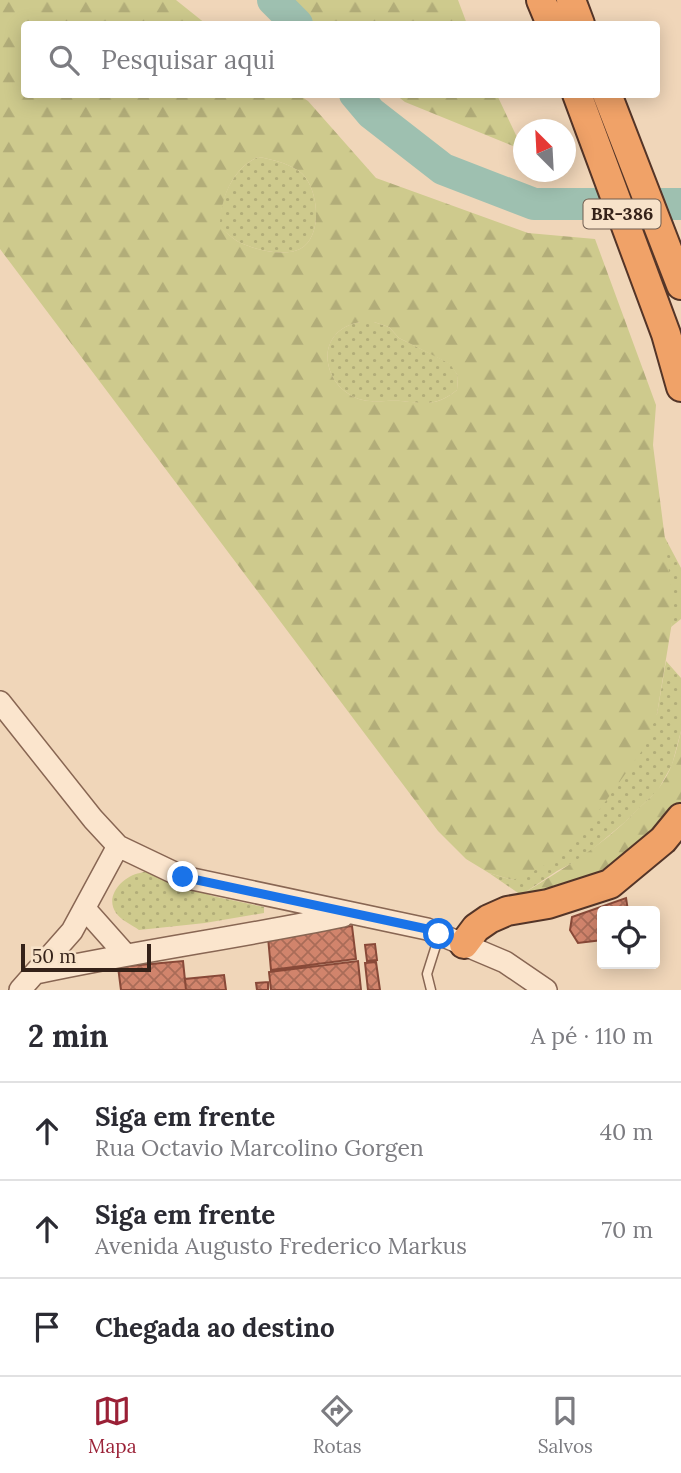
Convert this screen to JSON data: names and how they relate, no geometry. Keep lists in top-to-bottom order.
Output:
{
  "streets": {
    "highway": ["BR-386"]
  },
  "scale_bar": "50 m",
  "north": "top left",
  "page": {
    "search": "Pesquisar aqui",
    "scale": "50 m",
    "heading": ["2 min", "A pé · 110 m"],
    "list": [
      ["Siga em frente", "Rua Octavio Marcolino Gorgen", "40 m"],
      ["Siga em frente", "Avenida Augusto Frederico Markus", "70 m"],
      "Chegada ao destino"
    ],
    "nav": ["Mapa", "Rotas", "Salvos"]
  }
}
